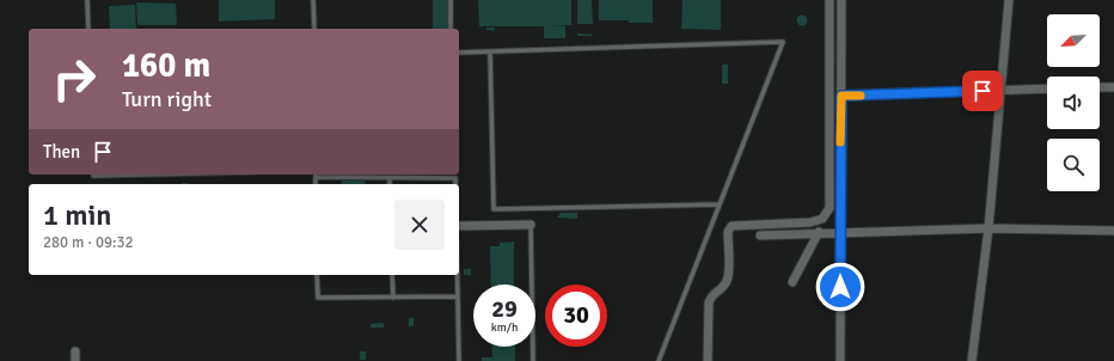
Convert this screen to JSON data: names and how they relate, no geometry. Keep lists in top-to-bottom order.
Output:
{
  "north": "bottom left",
  "page": {
    "turn": ["160 m", "Turn right"],
    "then": "Then",
    "heading": ["1 min", "280 m · 09:32"],
    "speed": "29 km/h",
    "limit": "30"
  }
}
